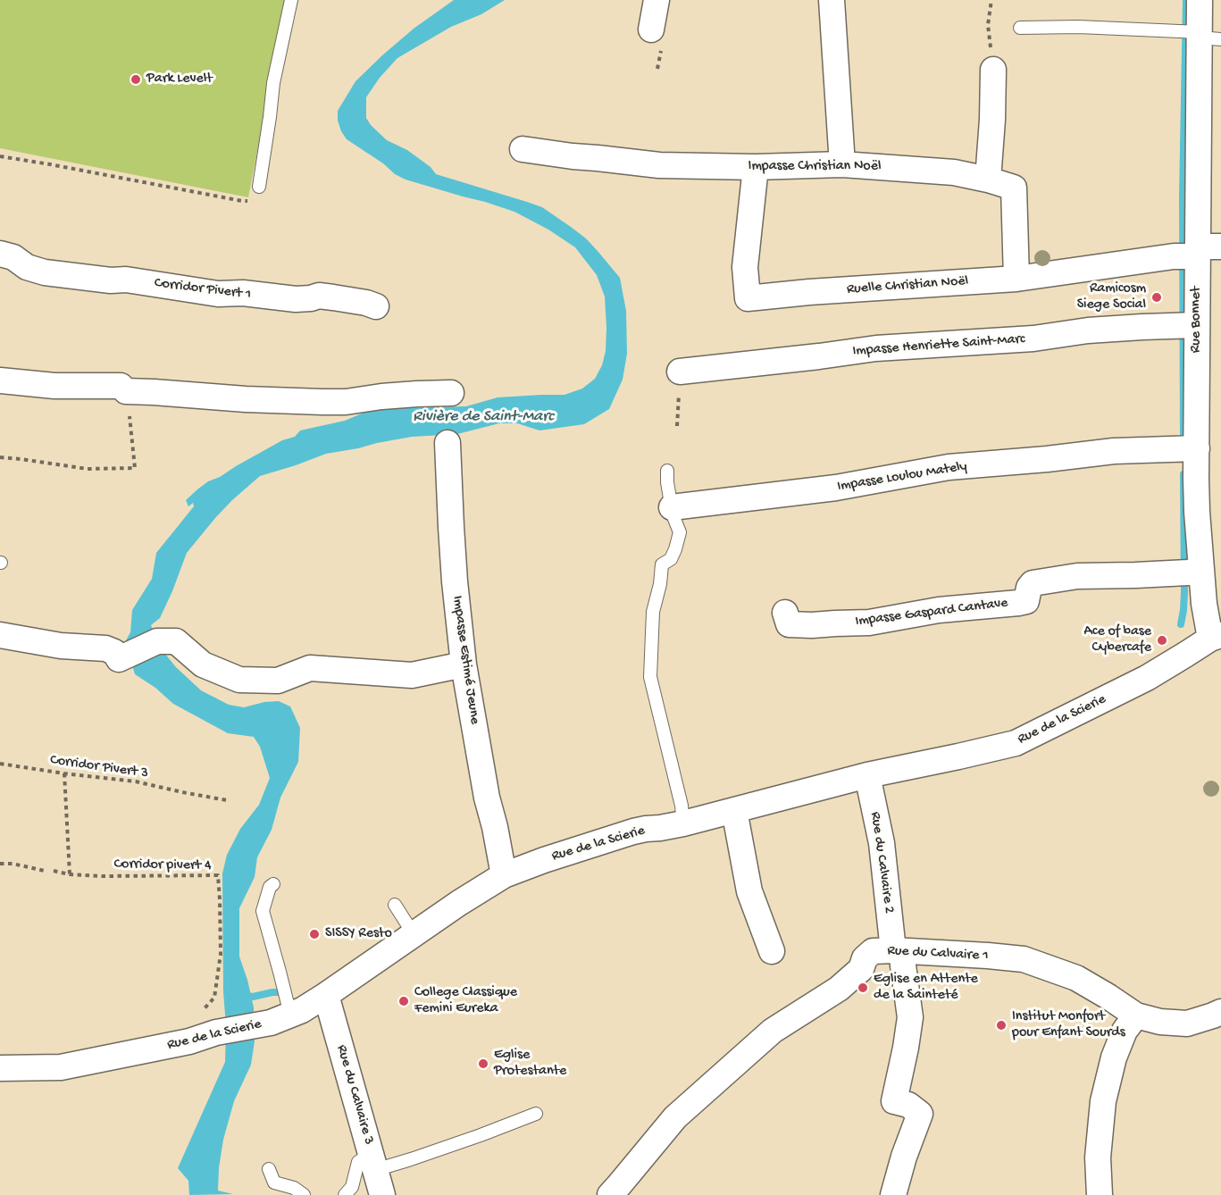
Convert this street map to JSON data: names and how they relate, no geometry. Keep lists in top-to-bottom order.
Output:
{
  "streets": {
    "street": [
      "Impasse Christian Noël",
      "Ruelle Christian Noël",
      "Corridor Pivert 1",
      "Rue Bonnet",
      "Impasse Henriette Saint-Marc",
      "Impasse Loulou Mately",
      "Impasse Gaspard Cantave",
      "Impasse Estimé Jeune",
      "Rue de la Scierie",
      "Rue du Calvaire 2",
      "Rue du Calvaire 1",
      "Rue du Calvaire 3"
    ],
    "path": ["Corridor Pivert 3", "Corridor pivert 4"]
  },
  "crossings": [
    ["Impasse Christian Noël", "Ruelle Christian Noël"],
    ["Ruelle Christian Noël", "Rue Bonnet"],
    ["Rue Bonnet", "Impasse Henriette Saint-Marc"],
    ["Rue Bonnet", "Impasse Loulou Mately"],
    ["Rue Bonnet", "Impasse Gaspard Cantave"],
    ["Rue Bonnet", "Rue de la Scierie"],
    ["Impasse Estimé Jeune", "Rue de la Scierie"],
    ["Rue de la Scierie", "Rue du Calvaire 2"],
    ["Rue de la Scierie", "Corridor pivert 4"],
    ["Rue de la Scierie", "Rue du Calvaire 3"],
    ["Rue du Calvaire 2", "Rue du Calvaire 1"]
  ],
  "water": ["Rivière de Saint-Marc"],
  "places": [
    "Park Levelt",
    "Ramicosm Siege Social",
    "Ace of base Cybercafe",
    "SISSY Resto",
    "Eglise en Attente de la Sainteté",
    "College Classique Femini Eureka",
    "Institut Monfort pour Enfant Sourds",
    "Eglise Protestante"
  ]
}
